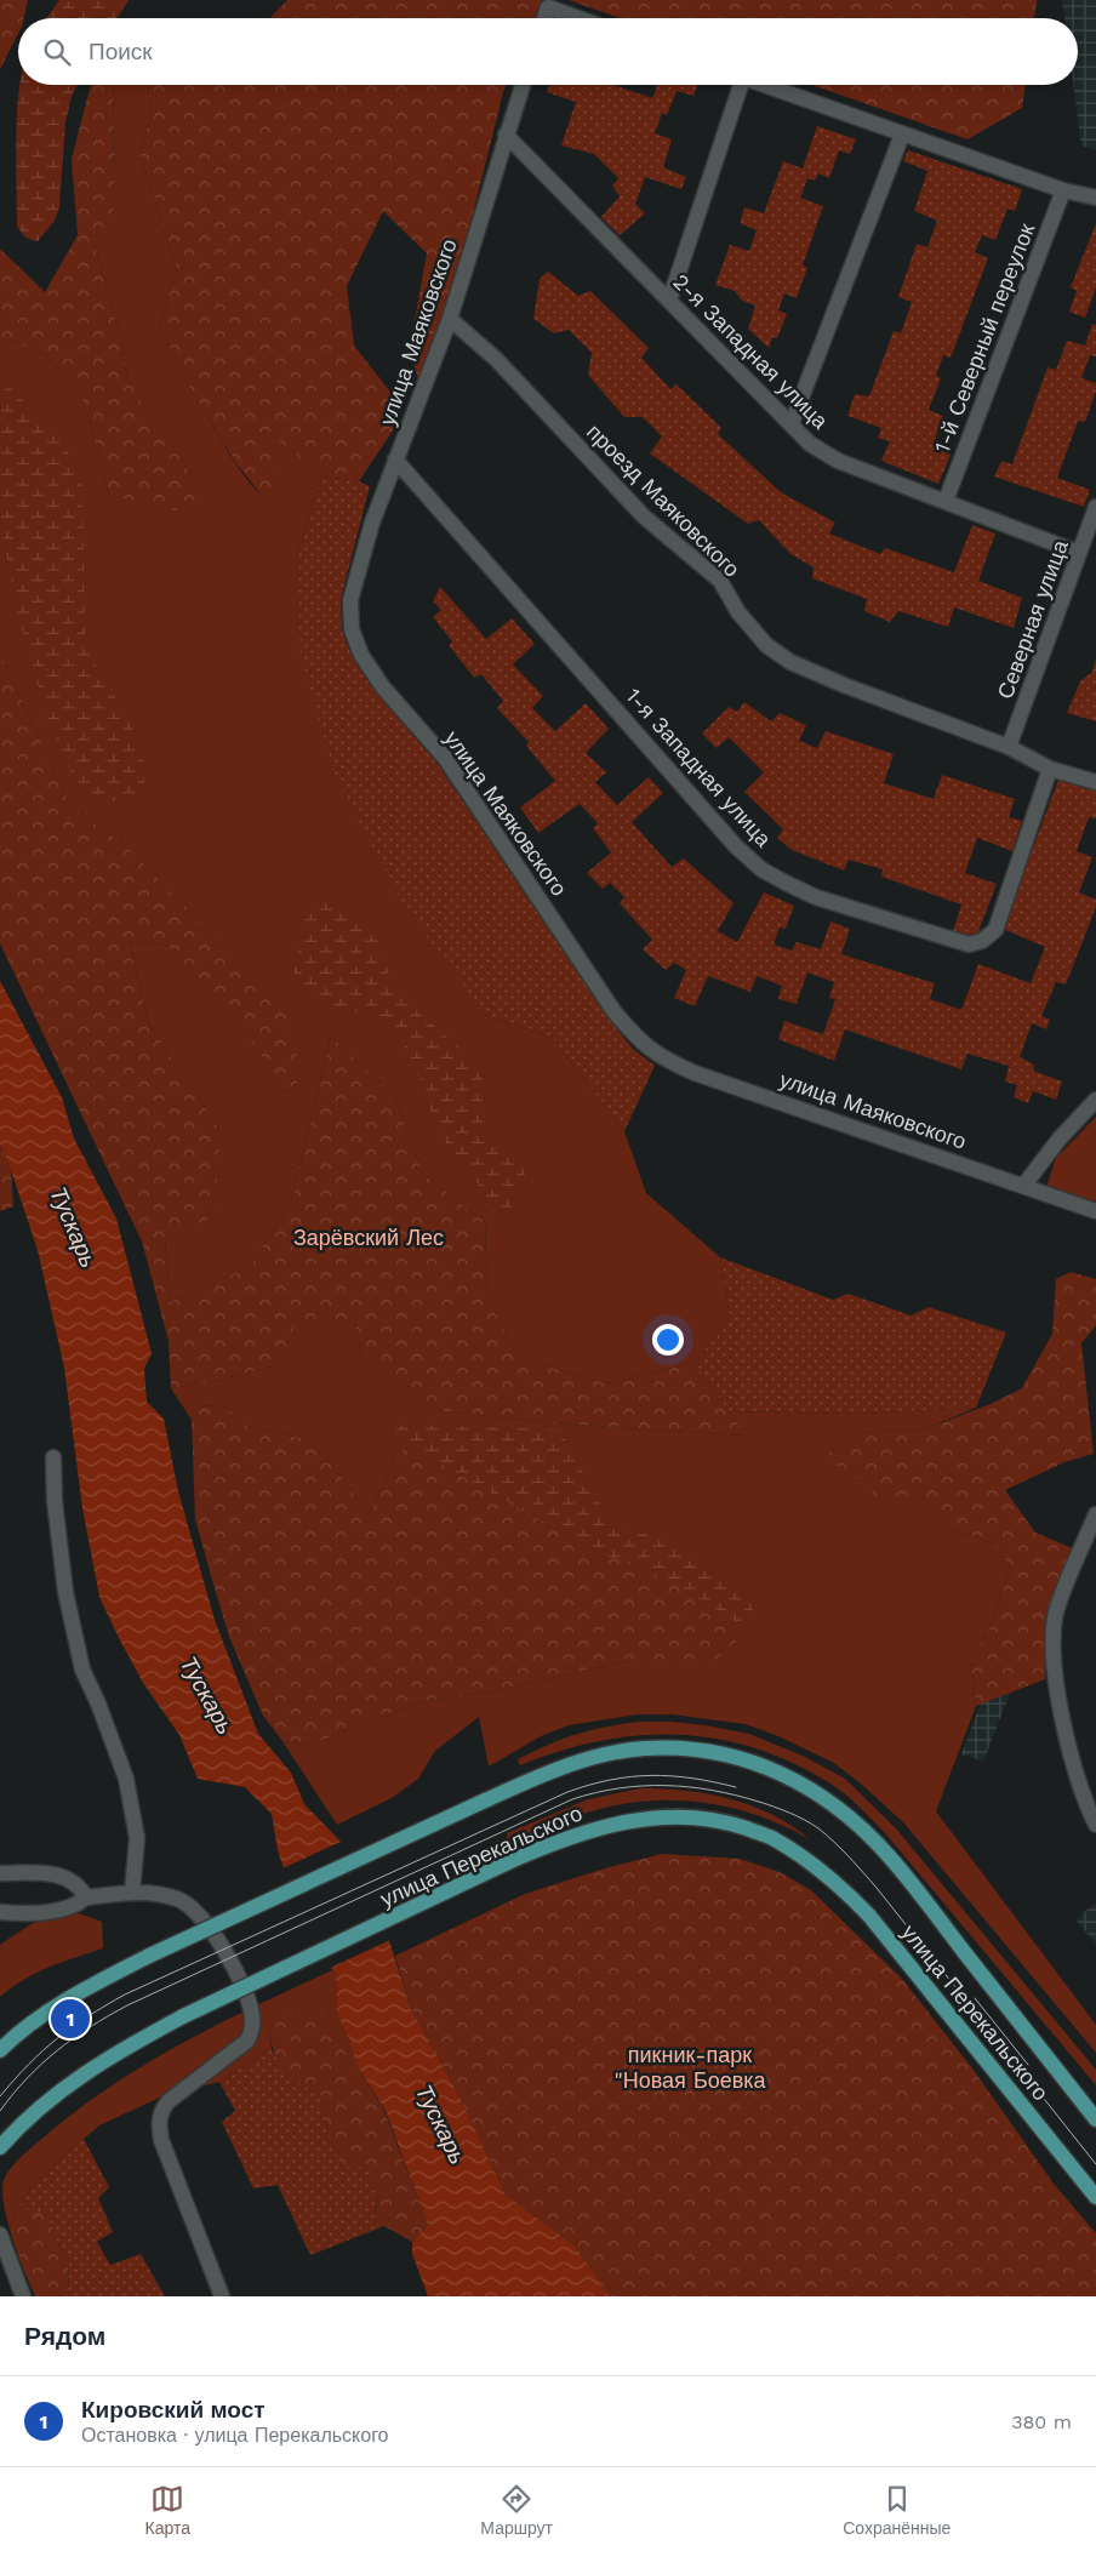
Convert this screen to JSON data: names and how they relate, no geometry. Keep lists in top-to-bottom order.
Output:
{
  "streets": {
    "main road": ["улица Перекальского"],
    "street": [
      "улица Маяковского",
      "1-й Северный переулок",
      "2-я Западная улица",
      "проезд Маяковского",
      "Северная улица",
      "1-я Западная улица"
    ]
  },
  "crossings": [
    ["улица Маяковского", "2-я Западная улица"],
    ["улица Маяковского", "проезд Маяковского"],
    ["улица Маяковского", "1-я Западная улица"],
    ["1-й Северный переулок", "2-я Западная улица"],
    ["2-я Западная улица", "Северная улица"],
    ["проезд Маяковского", "Северная улица"],
    ["проезд Маяковского", "1-я Западная улица"]
  ],
  "water": ["Тускарь"],
  "parks": ["Зарёвский Лес", "пикник-парк \"Новая Боевка"],
  "page": {
    "search": "Поиск",
    "pins": "1",
    "heading": "Рядом",
    "list": [
      {
        "mark": "1",
        "name": "Кировский мост",
        "note": "Остановка · улица Перекальского",
        "value": "380 m"
      }
    ],
    "nav": ["Карта", "Маршрут", "Сохранённые"]
  }
}
